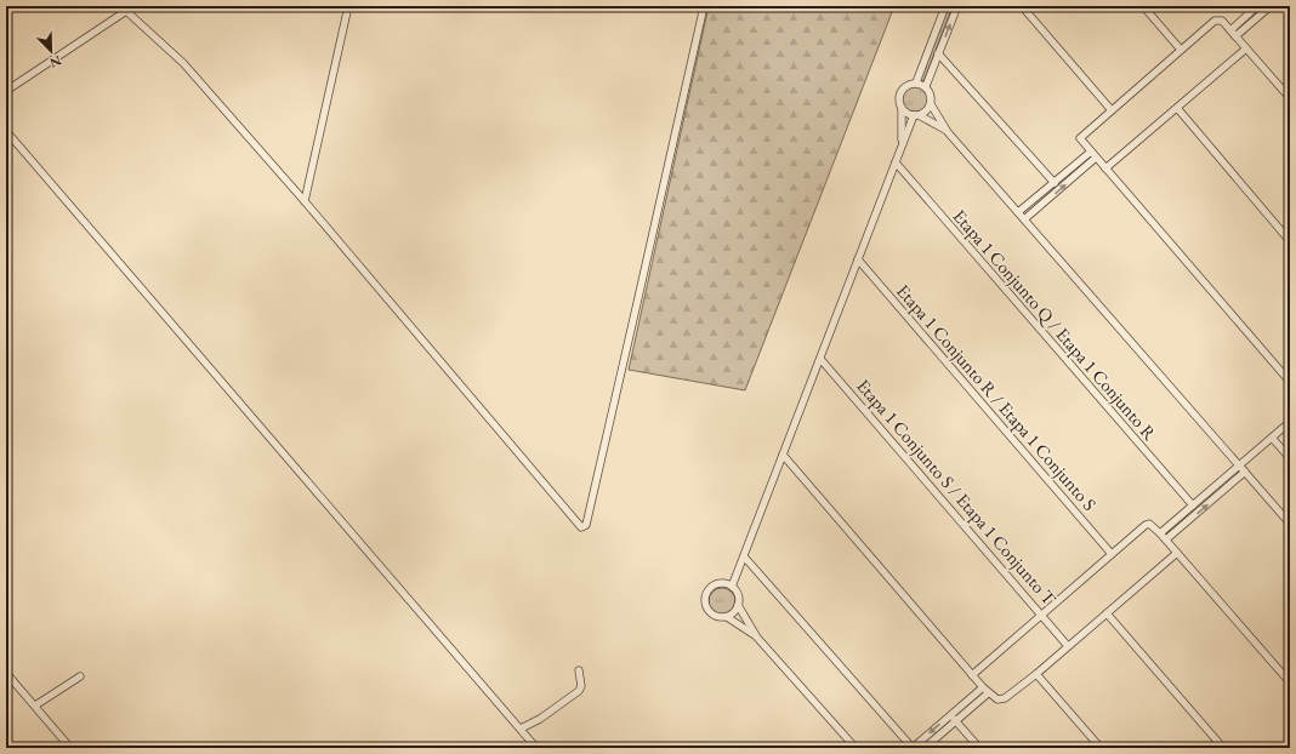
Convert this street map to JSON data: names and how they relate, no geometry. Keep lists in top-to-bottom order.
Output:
{
  "streets": {
    "street": ["Etapa 1 Conjunto Q / Etapa 1 Conjunto R", "Etapa 1 Conjunto R / Etapa 1 Conjunto S", "Etapa 1 Conjunto S / Etapa 1 Conjunto T"]
  },
  "north": "bottom right"
}
